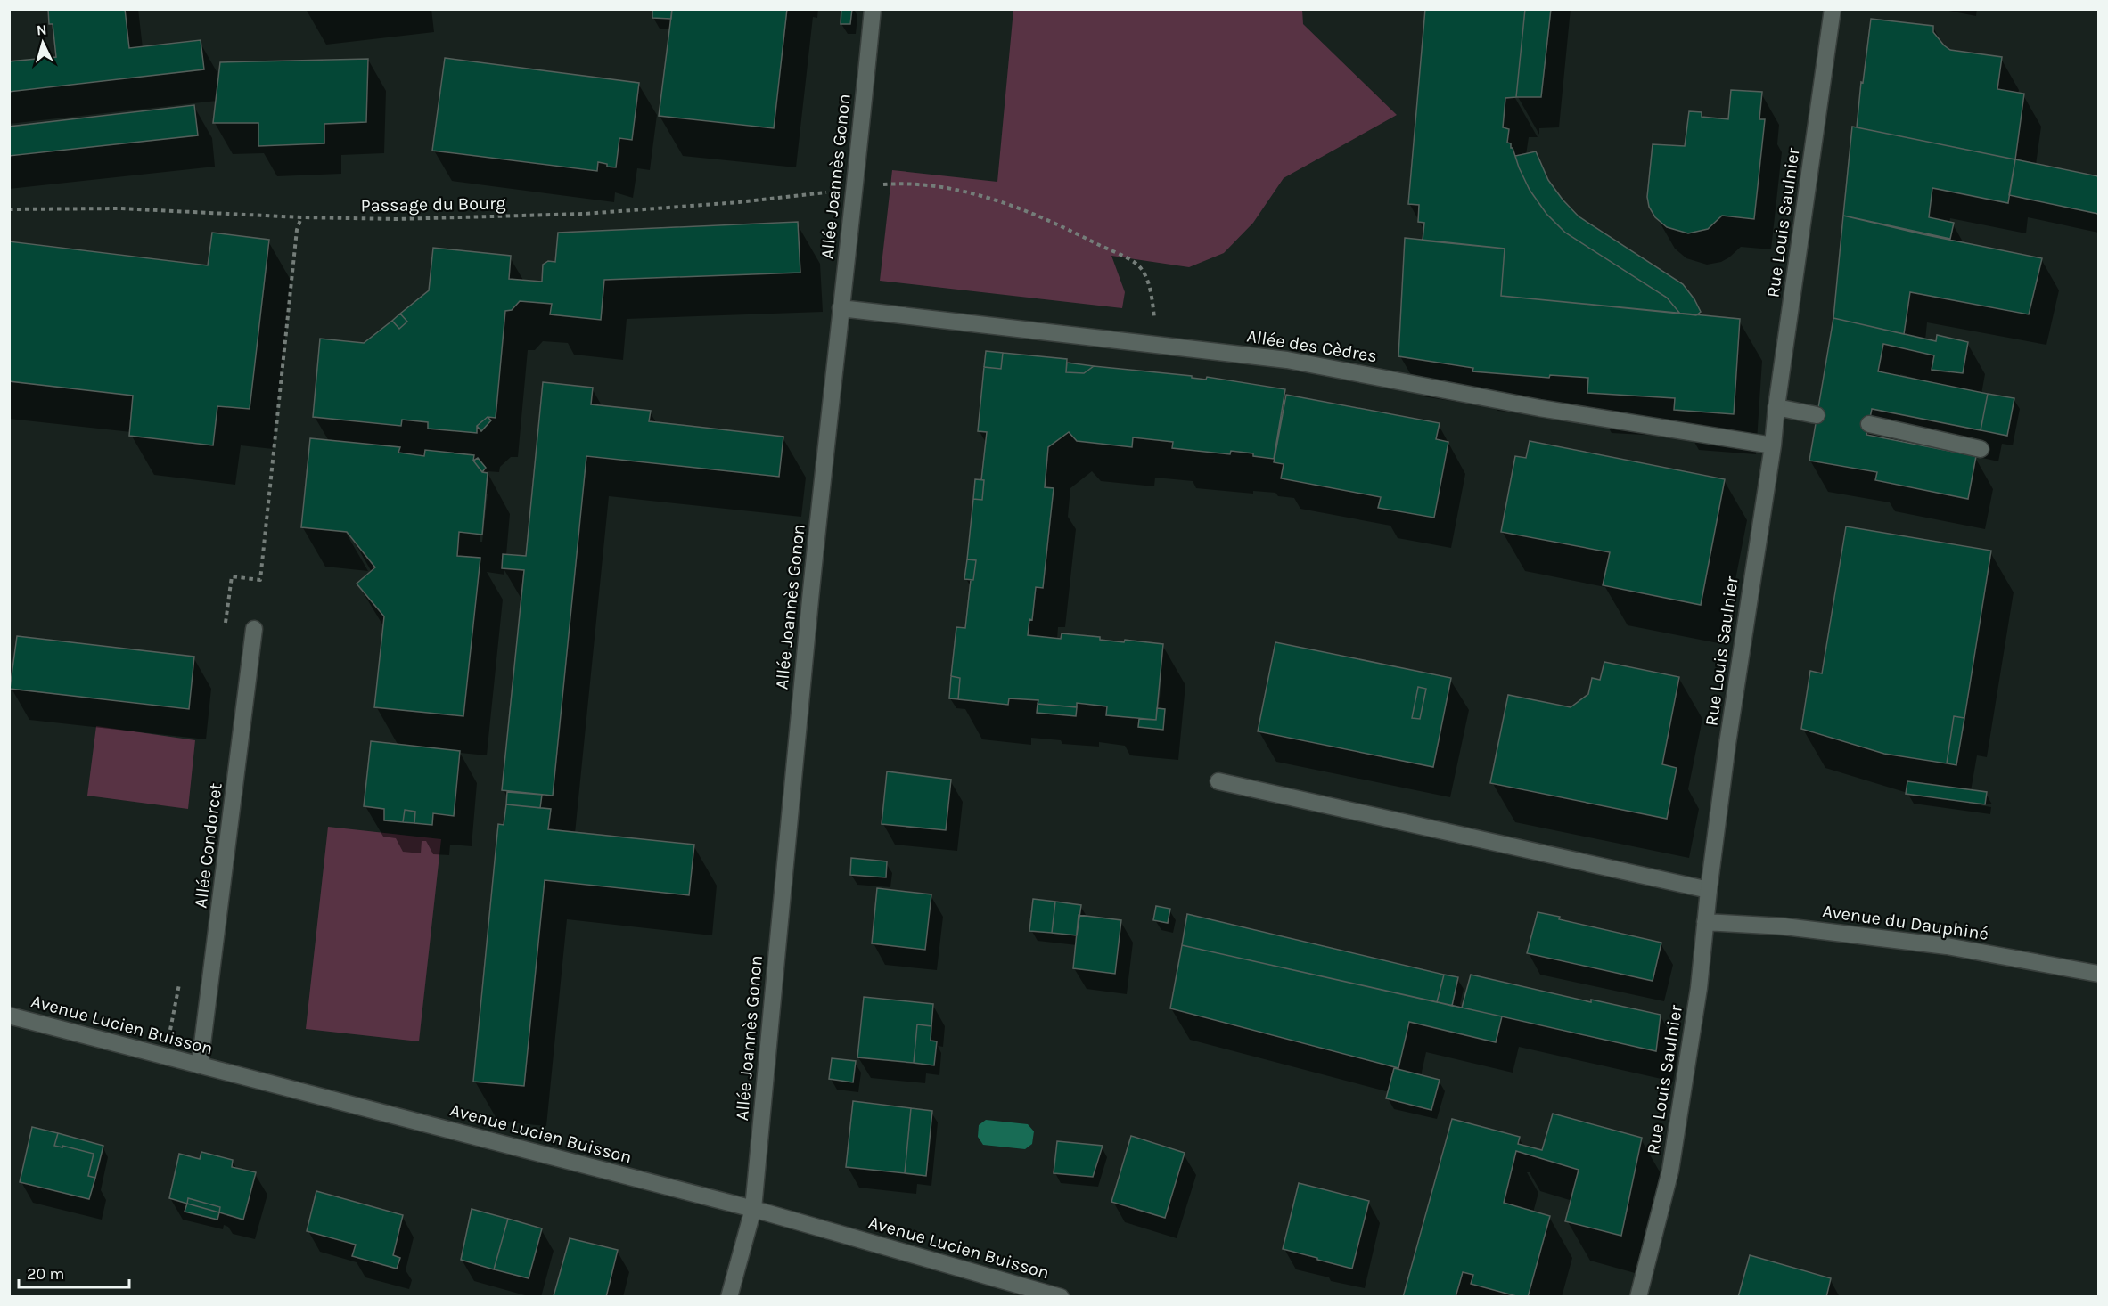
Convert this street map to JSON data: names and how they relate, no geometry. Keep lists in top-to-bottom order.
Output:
{
  "streets": {
    "street": [
      "Allée Joannès Gonon",
      "Rue Louis Saulnier",
      "Allée des Cèdres",
      "Allée Condorcet",
      "Avenue du Dauphiné",
      "Avenue Lucien Buisson"
    ],
    "path": ["Passage du Bourg"]
  },
  "crossings": [
    ["Allée Joannès Gonon", "Passage du Bourg"],
    ["Allée Joannès Gonon", "Allée des Cèdres"],
    ["Allée Joannès Gonon", "Avenue Lucien Buisson"],
    ["Passage du Bourg", "Allée des Cèdres"],
    ["Rue Louis Saulnier", "Allée des Cèdres"],
    ["Rue Louis Saulnier", "Avenue du Dauphiné"],
    ["Allée Condorcet", "Avenue Lucien Buisson"]
  ],
  "scale_bar": "20 m",
  "north": "top"
}
